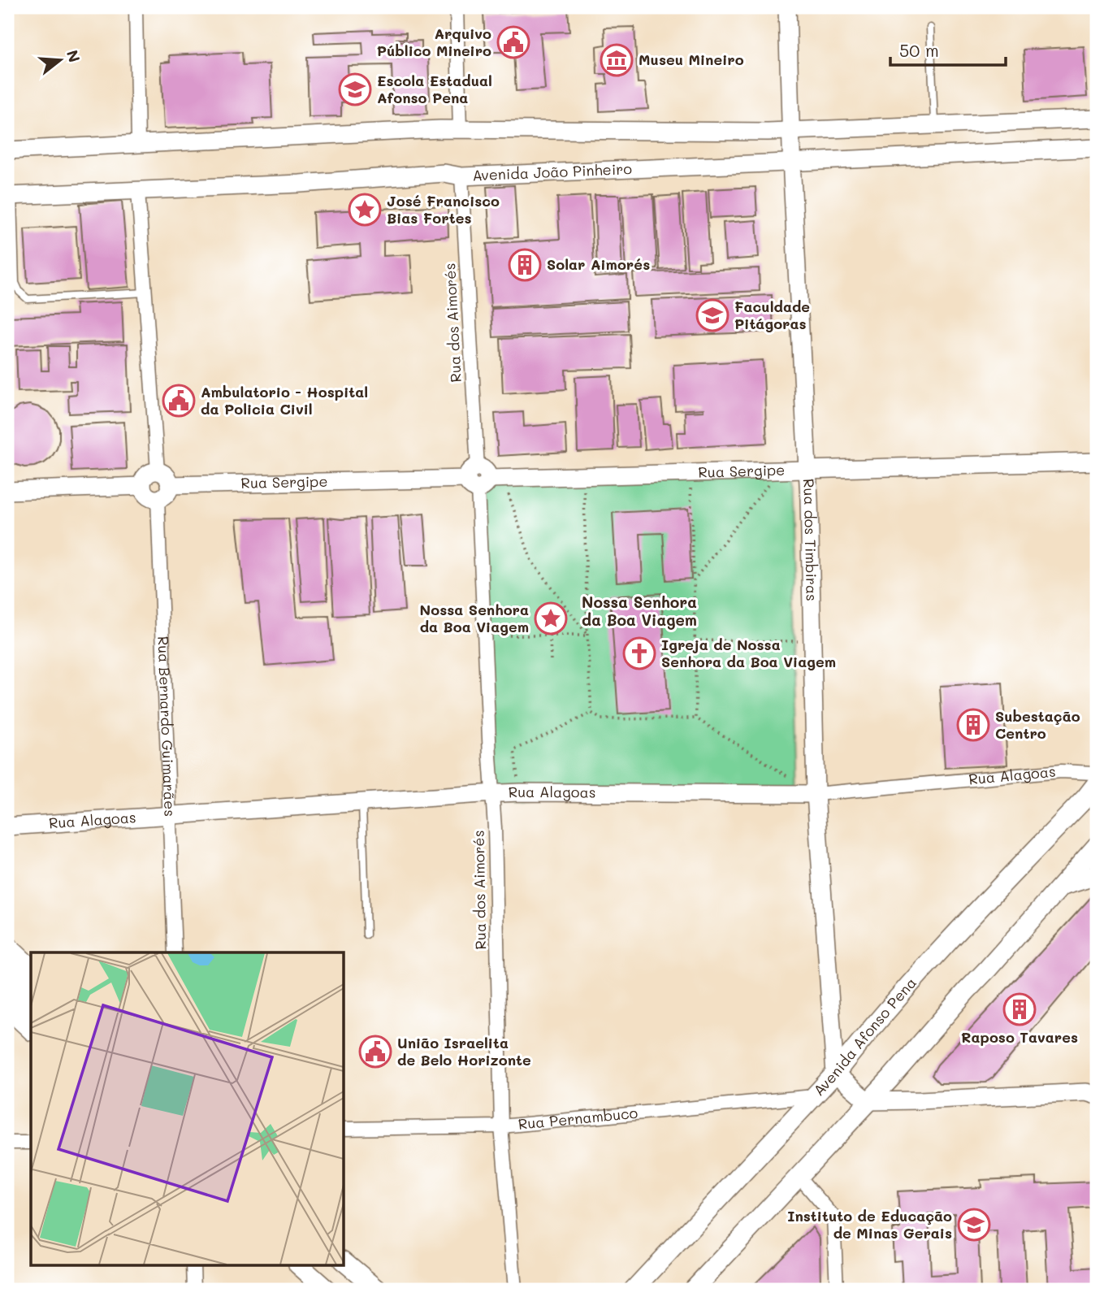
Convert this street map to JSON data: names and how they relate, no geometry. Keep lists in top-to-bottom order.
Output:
{
  "streets": {
    "main road": ["Avenida Afonso Pena"],
    "street": [
      "Avenida João Pinheiro",
      "Rua dos Aimorés",
      "Rua Sergipe",
      "Rua dos Timbiras",
      "Rua Bernardo Guimarães",
      "Rua Alagoas",
      "Rua Pernambuco"
    ]
  },
  "crossings": [
    ["Avenida João Pinheiro", "Rua dos Aimorés"],
    ["Avenida João Pinheiro", "Rua dos Timbiras"],
    ["Rua dos Aimorés", "Rua Sergipe"],
    ["Rua dos Aimorés", "Rua Alagoas"],
    ["Rua dos Aimorés", "Rua Pernambuco"],
    ["Rua Sergipe", "Rua dos Timbiras"],
    ["Rua Sergipe", "Rua Bernardo Guimarães"],
    ["Rua dos Timbiras", "Rua Alagoas"],
    ["Rua dos Timbiras", "Avenida Afonso Pena"],
    ["Rua Bernardo Guimarães", "Rua Alagoas"],
    ["Avenida Afonso Pena", "Rua Pernambuco"]
  ],
  "districts": ["Nossa Senhora da Boa Viagem"],
  "places": {
    "public building": ["Arquivo Público Mineiro", "Ambulatorio - Hospital da Policia Civil", "União Israelita de Belo Horizonte"],
    "museum": ["Museu Mineiro"],
    "school or university": ["Escola Estadual Afonso Pena", "Faculdade Pitágoras", "Instituto de Educação de Minas Gerais"],
    "place": ["José Francisco Bias Fortes", "Nossa Senhora da Boa Viagem"],
    "building": ["Solar Aimorés", "Subestação Centro", "Raposo Tavares"],
    "church": ["Igreja de Nossa Senhora da Boa Viagem"]
  },
  "scale_bar": "50 m",
  "north": "right"
}
